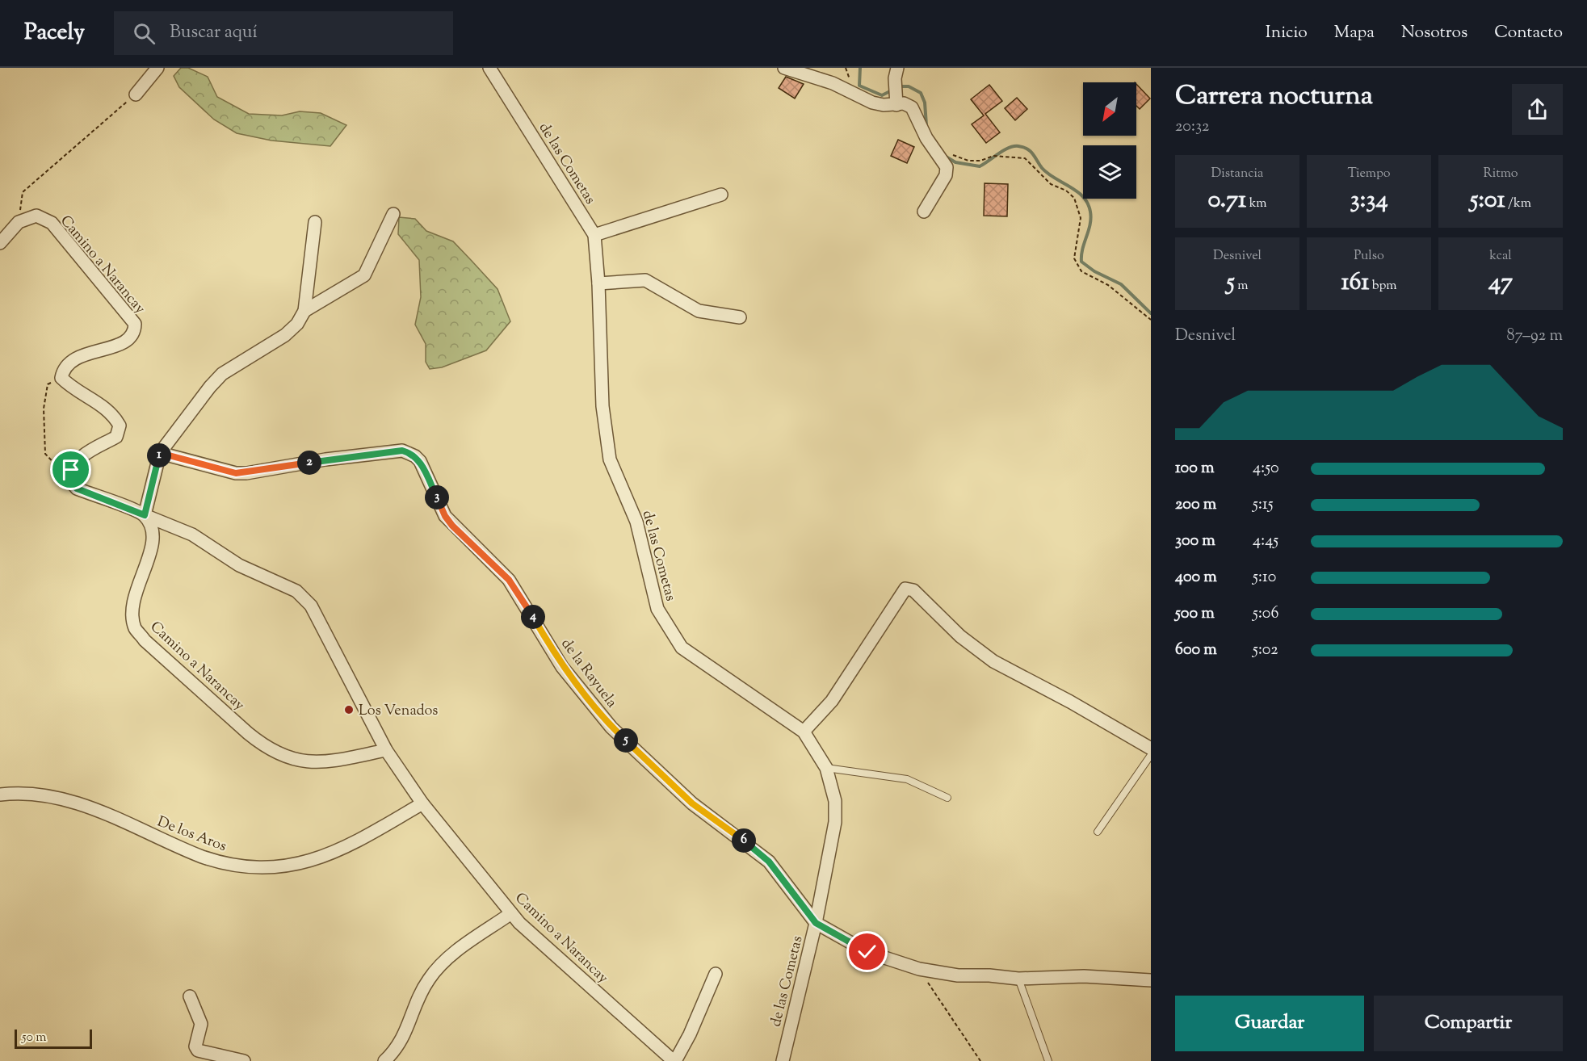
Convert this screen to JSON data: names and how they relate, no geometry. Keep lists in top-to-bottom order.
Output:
{
  "streets": {
    "street": [
      "de las Cometas",
      "Camino a Narancay",
      "de la Rayuela",
      "De los Aros"
    ]
  },
  "crossings": [
    ["de las Cometas", "de la Rayuela"],
    ["Camino a Narancay", "De los Aros"]
  ],
  "places": ["Los Venados"],
  "scale_bar": "50 m",
  "north": "bottom left",
  "page": {
    "header": "Pacely",
    "search": "Buscar aquí",
    "nav": [
      "Inicio",
      "Mapa",
      "Nosotros",
      "Contacto"
    ],
    "heading": ["Carrera nocturna", "20:32"],
    "stats": [
      ["Distancia", "0.71 km"],
      ["Tiempo", "3:34"],
      ["Ritmo", "5:01 /km"],
      ["Desnivel", "5 m"],
      ["Pulso", "161 bpm"],
      ["kcal", "47"]
    ],
    "chart": ["Desnivel", "87–92 m"],
    "pins": [
      "1",
      "2",
      "3",
      "4",
      "5",
      "6"
    ],
    "list": [
      {
        "name": "100 m",
        "note": "4:50"
      },
      {
        "name": "200 m",
        "note": "5:15"
      },
      {
        "name": "300 m",
        "note": "4:45"
      },
      {
        "name": "400 m",
        "note": "5:10"
      },
      {
        "name": "500 m",
        "note": "5:06"
      },
      {
        "name": "600 m",
        "note": "5:02"
      }
    ],
    "buttons": ["Guardar", "Compartir"],
    "scale": "50 m"
  }
}
